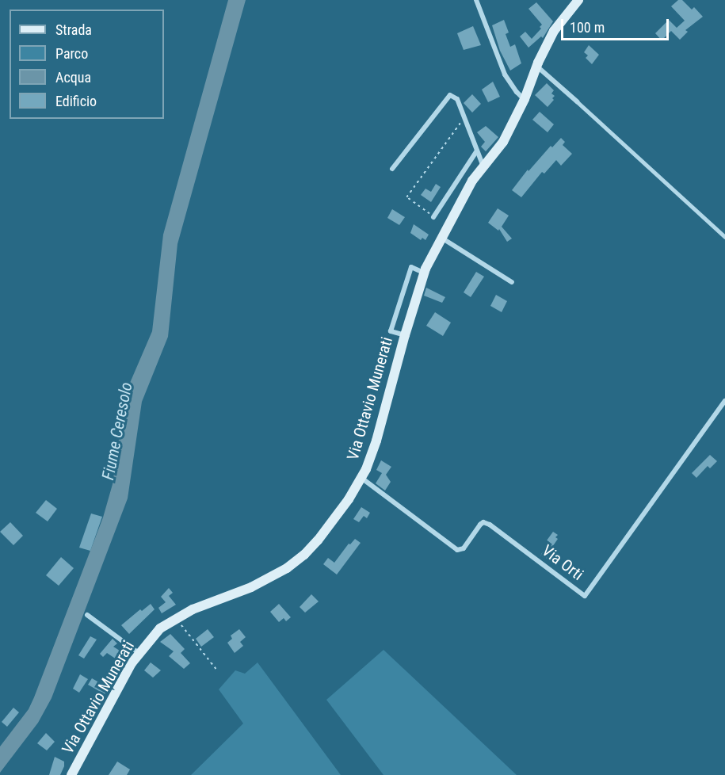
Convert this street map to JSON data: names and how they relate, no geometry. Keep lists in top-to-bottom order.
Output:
{
  "streets": {
    "street": ["Via Ottavio Munerati", "Via Orti"]
  },
  "crossings": [
    ["Via Ottavio Munerati", "Via Orti"]
  ],
  "water": ["Fiume Ceresolo"],
  "legend": [
    "Strada",
    "Parco",
    "Acqua",
    "Edificio"
  ],
  "scale_bar": "100 m"
}
